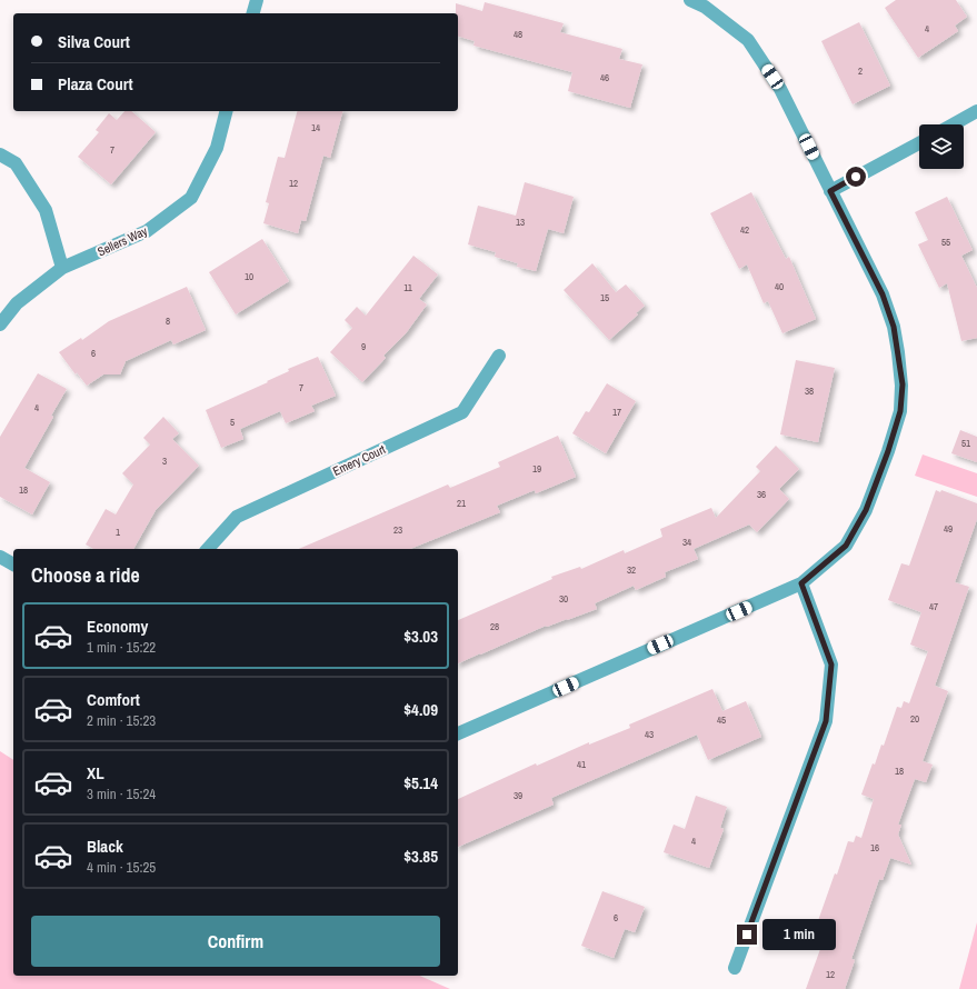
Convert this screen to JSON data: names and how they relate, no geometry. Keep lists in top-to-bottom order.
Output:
{
  "streets": {
    "street": ["Sellers Way", "Emery Court"]
  },
  "house_numbers": [
    "4",
    "48",
    "2",
    "46",
    "14",
    "7",
    "12",
    "13",
    "42",
    "55",
    "10",
    "40",
    "11",
    "15",
    "8",
    "9",
    "6",
    "7",
    "38",
    "4",
    "17",
    "5",
    "51",
    "3",
    "19",
    "18",
    "36",
    "21",
    "49",
    "23",
    "1",
    "34",
    "32",
    "30",
    "47",
    "28",
    "20",
    "45",
    "43",
    "41",
    "18",
    "39",
    "4",
    "16",
    "6",
    "12"
  ],
  "page": {
    "banner": ["Silva Court", "Plaza Court"],
    "heading": "Choose a ride",
    "list": [
      {
        "name": "Economy",
        "note": "1 min · 15:22",
        "value": "$3.03"
      },
      {
        "name": "Comfort",
        "note": "2 min · 15:23",
        "value": "$4.09"
      },
      {
        "name": "XL",
        "note": "3 min · 15:24",
        "value": "$5.14"
      },
      {
        "name": "Black",
        "note": "4 min · 15:25",
        "value": "$3.85"
      }
    ],
    "buttons": "Confirm",
    "bubble": "1 min"
  }
}
